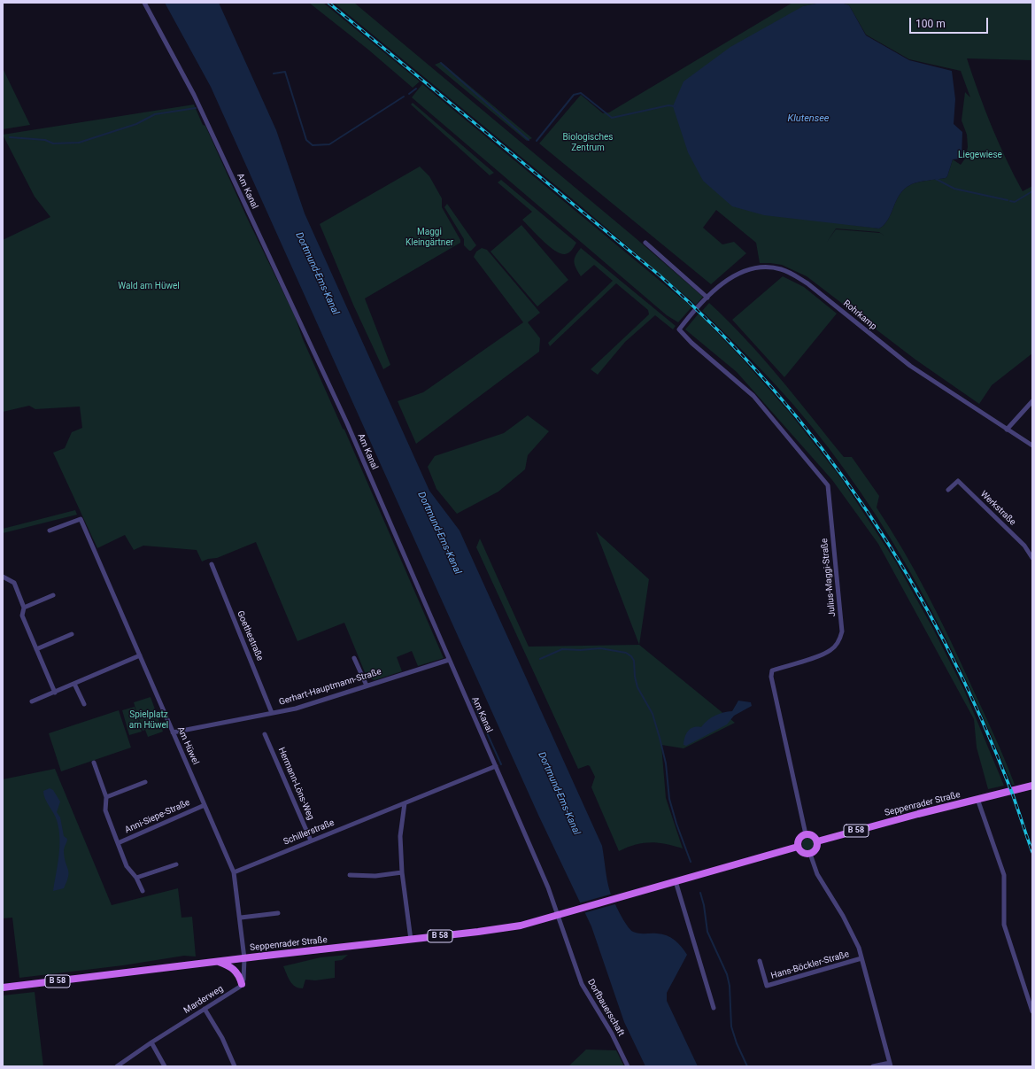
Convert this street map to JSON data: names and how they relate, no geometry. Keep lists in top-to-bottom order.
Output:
{
  "streets": {
    "main road": ["Seppenrader Straße", "B 58"],
    "street": [
      "Am Kanal",
      "Rohrkamp",
      "Werkstraße",
      "Julius-Maggi-Straße",
      "Goethestraße",
      "Gerhart-Hauptmann-Straße",
      "Am Hüwel",
      "Hermann-Löns-Weg",
      "Anni-Siepe-Straße",
      "Schillerstraße",
      "Hans-Böckler-Straße",
      "Marderweg",
      "Dorfbauerschaft"
    ]
  },
  "crossings": [
    ["Am Kanal", "Gerhart-Hauptmann-Straße"],
    ["Am Kanal", "Seppenrader Straße"],
    ["Am Kanal", "Dorfbauerschaft"],
    ["Rohrkamp", "Julius-Maggi-Straße"],
    ["Julius-Maggi-Straße", "Seppenrader Straße"],
    ["Julius-Maggi-Straße", "B 58"],
    ["Julius-Maggi-Straße", "Hans-Böckler-Straße"],
    ["Goethestraße", "Gerhart-Hauptmann-Straße"],
    ["Gerhart-Hauptmann-Straße", "Am Hüwel"],
    ["Am Hüwel", "Seppenrader Straße"],
    ["Am Hüwel", "Anni-Siepe-Straße"],
    ["Am Hüwel", "Schillerstraße"],
    ["Hermann-Löns-Weg", "Schillerstraße"],
    ["Seppenrader Straße", "B 58"],
    ["Seppenrader Straße", "Hans-Böckler-Straße"],
    ["Seppenrader Straße", "Dorfbauerschaft"],
    ["B 58", "Hans-Böckler-Straße"]
  ],
  "water": ["Klutensee", "Dortmund-Ems-Kanal"],
  "parks": [
    "Biologisches Zentrum",
    "Liegewiese",
    "Maggi Kleingärtner",
    "Wald am Hüwel",
    "Spielplatz am Hüwel"
  ],
  "scale_bar": "100 m"
}
